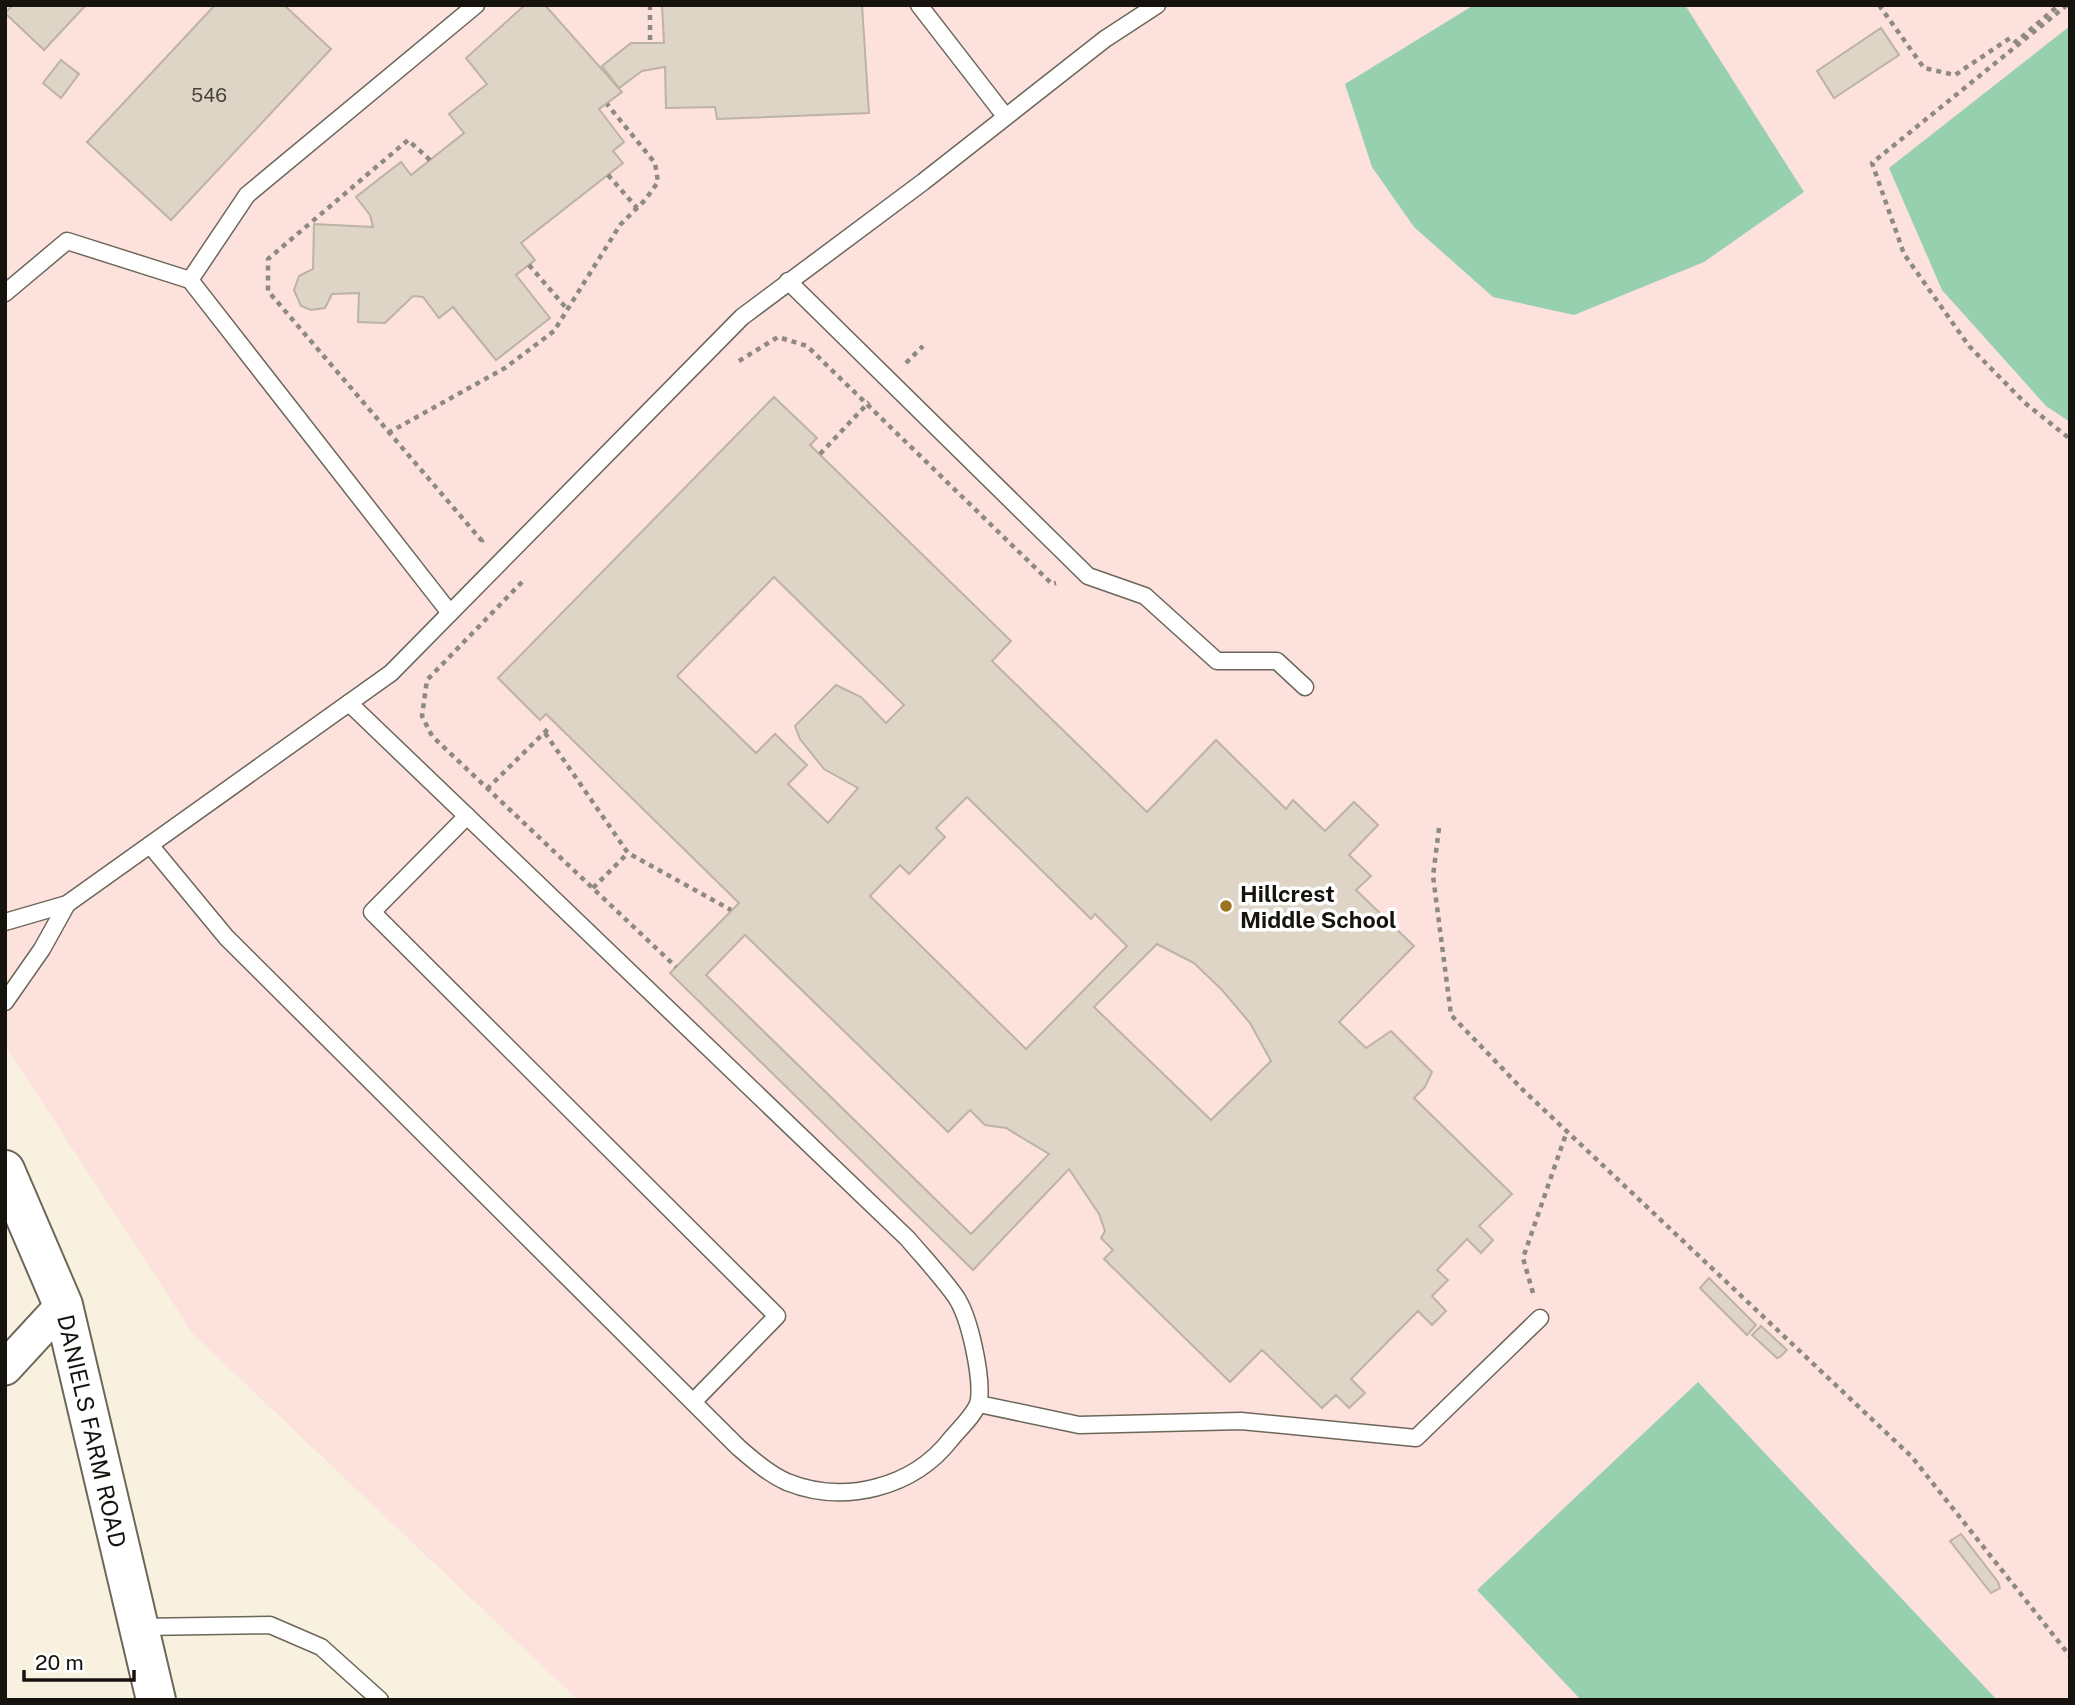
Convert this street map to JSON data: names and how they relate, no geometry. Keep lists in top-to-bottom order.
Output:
{
  "streets": {
    "main road": ["DANIELS FARM ROAD"]
  },
  "places": ["Hillcrest Middle School"],
  "house_numbers": ["546"],
  "scale_bar": "20 m"
}
